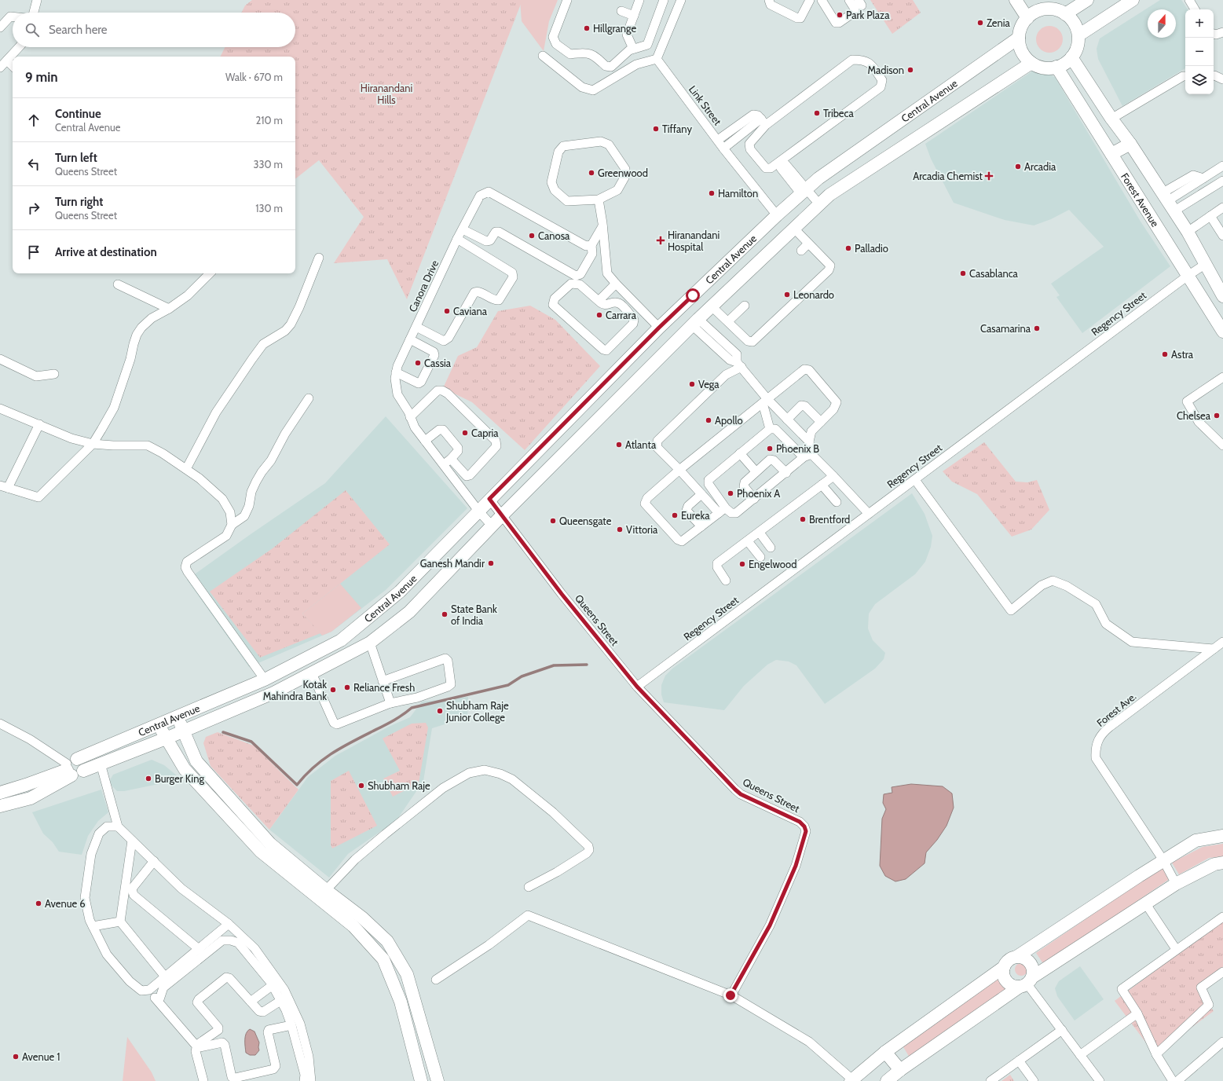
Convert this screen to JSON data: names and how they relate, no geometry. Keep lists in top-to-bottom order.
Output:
{
  "streets": {
    "main road": ["Central Avenue", "Forest Avenue"],
    "street": [
      "Link Street",
      "Canora Drive",
      "Regency Street",
      "Queens Street",
      "Forest Ave."
    ]
  },
  "crossings": [
    ["Central Avenue", "Link Street"],
    ["Central Avenue", "Forest Avenue"],
    ["Central Avenue", "Canora Drive"],
    ["Central Avenue", "Queens Street"],
    ["Forest Avenue", "Regency Street"],
    ["Regency Street", "Queens Street"]
  ],
  "parks": ["Hiranandani Hills"],
  "places": {
    "other": [
      "Park Plaza",
      "Zenia",
      "Hillgrange",
      "Madison",
      "Tribeca",
      "Tiffany",
      "Arcadia",
      "Greenwood",
      "Hamilton",
      "Canosa",
      "Palladio",
      "Casablanca",
      "Leonardo",
      "Caviana",
      "Carrara",
      "Casamarina",
      "Astra",
      "Cassia",
      "Vega",
      "Chelsea",
      "Apollo",
      "Capria",
      "Atlanta",
      "Phoenix B",
      "Phoenix A",
      "Eureka",
      "Brentford",
      "Queensgate",
      "Vittoria",
      "Ganesh Mandir",
      "Engelwood",
      "State Bank of India",
      "Reliance Fresh",
      "Kotak Mahindra Bank",
      "Shubham Raje Junior College",
      "Burger King",
      "Shubham Raje",
      "Avenue 6",
      "Avenue 1"
    ],
    "health": ["Arcadia Chemist", "Hiranandani Hospital"]
  },
  "north": "top",
  "page": {
    "map_buttons": ["+", "−"],
    "search": "Search here",
    "heading": ["9 min", "Walk · 670 m"],
    "list": [
      ["Continue", "Central Avenue", "210 m"],
      ["Turn left", "Queens Street", "330 m"],
      ["Turn right", "Queens Street", "130 m"],
      "Arrive at destination"
    ]
  }
}
